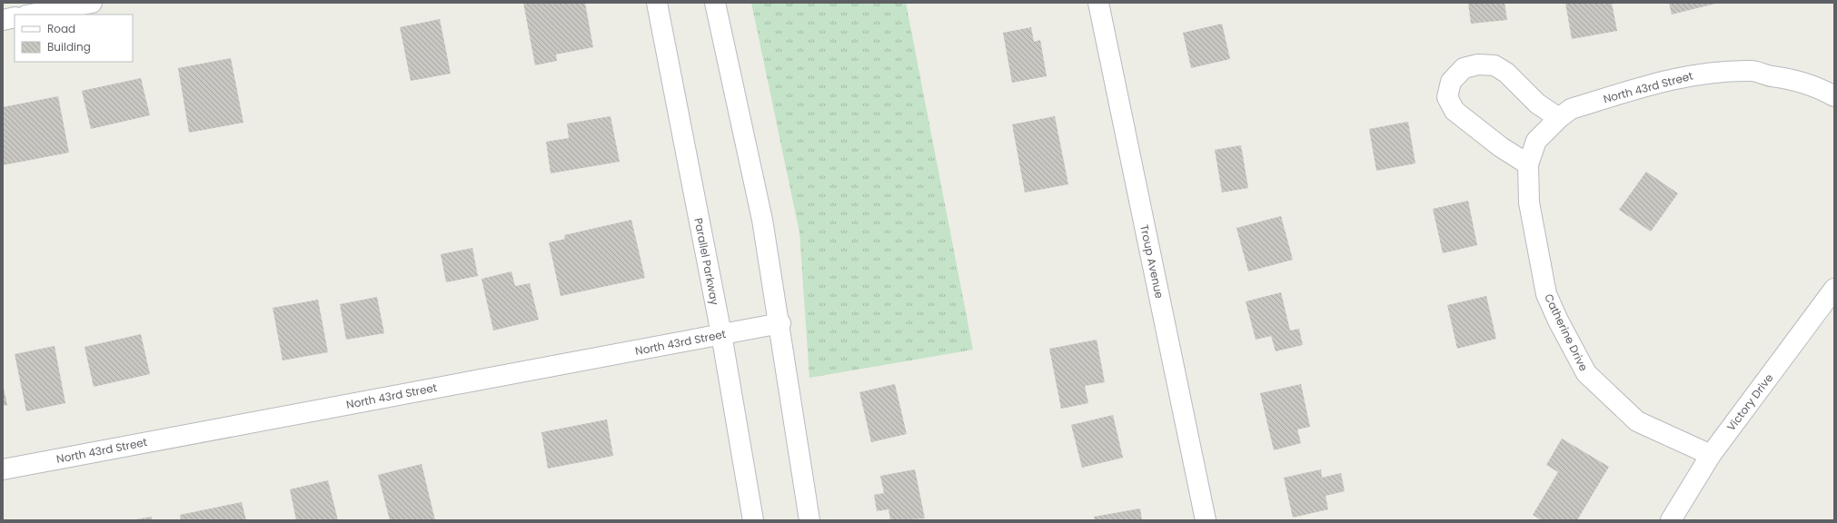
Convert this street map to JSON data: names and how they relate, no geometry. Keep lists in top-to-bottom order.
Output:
{
  "streets": {
    "street": [
      "North 43rd Street",
      "Parallel Parkway",
      "Troup Avenue",
      "Catherine Drive",
      "Victory Drive"
    ]
  },
  "crossings": [
    ["North 43rd Street", "Parallel Parkway"],
    ["North 43rd Street", "Catherine Drive"],
    ["Catherine Drive", "Victory Drive"]
  ],
  "legend": ["Road", "Building"]
}
